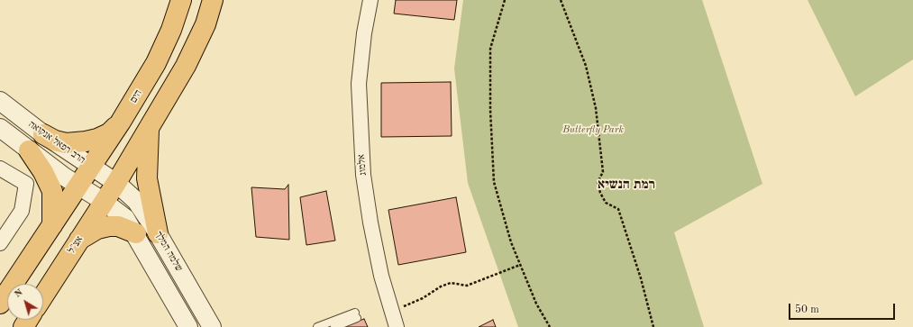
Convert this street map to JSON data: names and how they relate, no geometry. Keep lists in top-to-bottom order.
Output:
{
  "streets": {
    "main road": ["הים", "אצ\"ל"],
    "street": ["הרב רפאל אנקואה", "אלמוג", "שלמה המלך"]
  },
  "crossings": [
    ["הים", "הרב רפאל אנקואה"],
    ["הרב רפאל אנקואה", "אצ\"ל"],
    ["הרב רפאל אנקואה", "שלמה המלך"],
    ["אצ\"ל", "שלמה המלך"]
  ],
  "districts": ["רמת הנשיא"],
  "parks": ["Butterfly Park"],
  "scale_bar": "50 m",
  "north": "top left"
}
